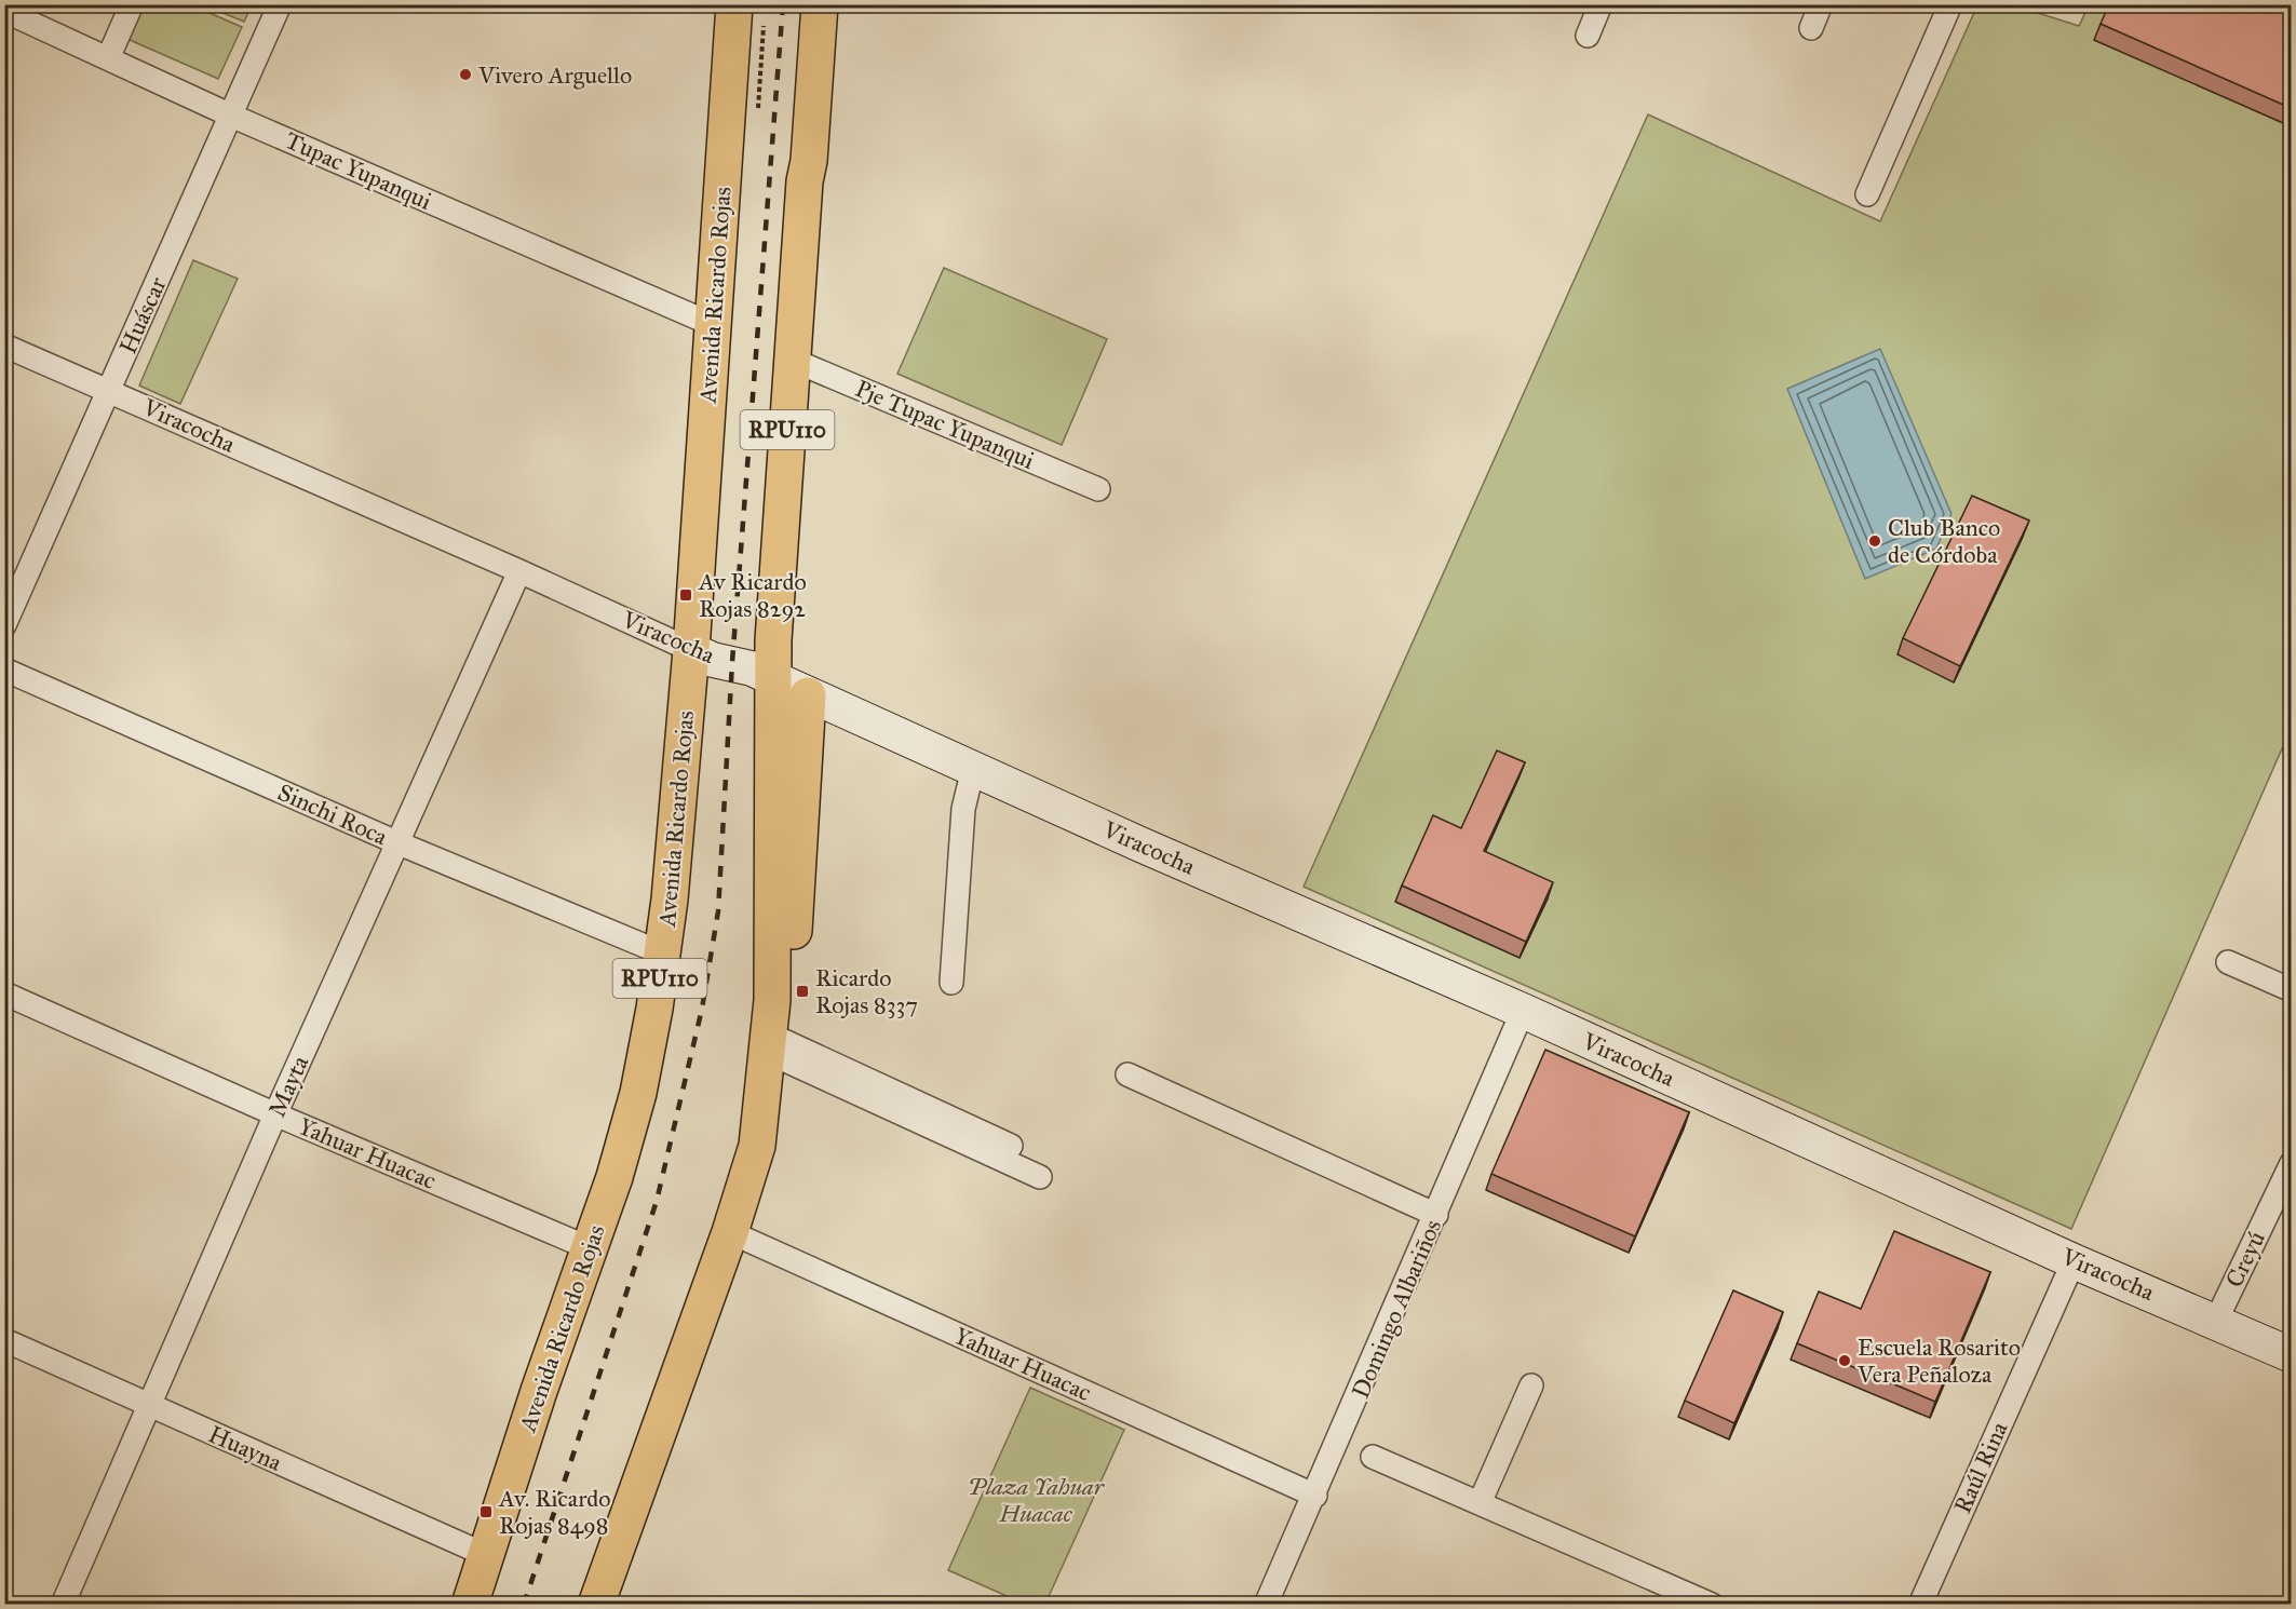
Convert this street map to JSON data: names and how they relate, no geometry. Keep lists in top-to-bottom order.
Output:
{
  "streets": {
    "main road": ["Avenida Ricardo Rojas", "Viracocha", "RPU110"],
    "street": [
      "Tupac Yupanqui",
      "Huáscar",
      "Pje Tupac Yupanqui",
      "Sinchi Roca",
      "Mayta",
      "Yahuar Huacac",
      "Creyú",
      "Domingo Albariños",
      "Huayna",
      "Raúl Rina"
    ]
  },
  "crossings": [
    ["Tupac Yupanqui", "Avenida Ricardo Rojas"],
    ["Tupac Yupanqui", "Huáscar"],
    ["Avenida Ricardo Rojas", "Viracocha"],
    ["Avenida Ricardo Rojas", "Sinchi Roca"],
    ["Avenida Ricardo Rojas", "Yahuar Huacac"],
    ["Avenida Ricardo Rojas", "Huayna"],
    ["Huáscar", "Viracocha"],
    ["Pje Tupac Yupanqui", "RPU110"],
    ["Viracocha", "RPU110"],
    ["Viracocha", "Mayta"],
    ["Viracocha", "Creyú"],
    ["Viracocha", "Domingo Albariños"],
    ["Viracocha", "Raúl Rina"],
    ["RPU110", "Yahuar Huacac"],
    ["Sinchi Roca", "Mayta"],
    ["Mayta", "Yahuar Huacac"],
    ["Mayta", "Huayna"],
    ["Yahuar Huacac", "Domingo Albariños"]
  ],
  "parks": ["Plaza Yahuar Huacac"],
  "places": {
    "other": ["Vivero Arguello", "Club Banco de Córdoba", "Escuela Rosarito Vera Peñaloza"],
    "transit": ["Av Ricardo Rojas 8292", "Ricardo Rojas 8337", "Av. Ricardo Rojas 8498"]
  }
}
